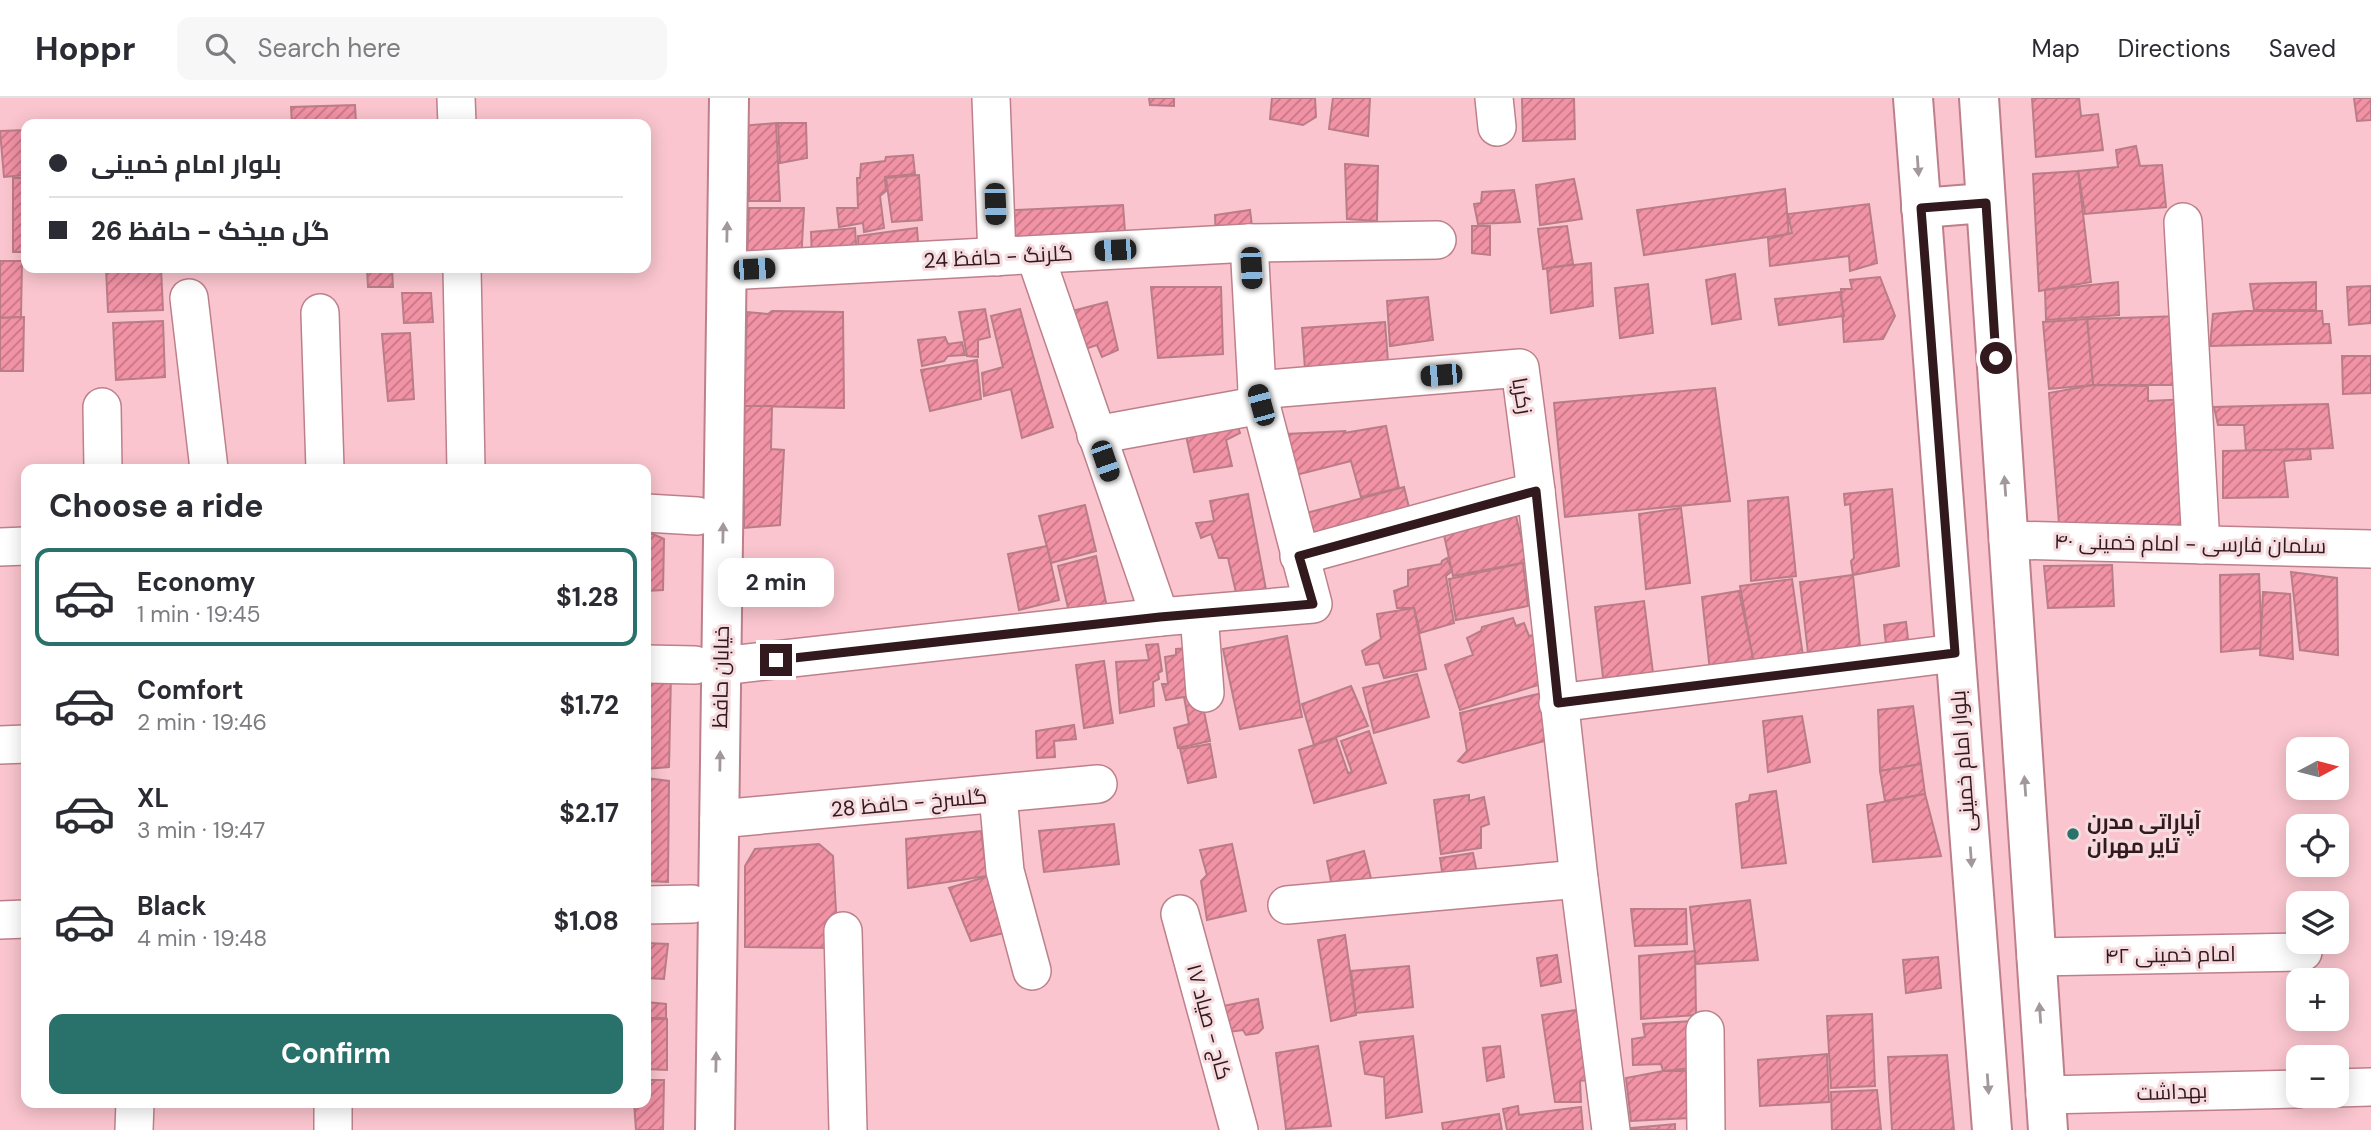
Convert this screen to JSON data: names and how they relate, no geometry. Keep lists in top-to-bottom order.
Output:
{
  "streets": {
    "main road": ["خیابان حافظ", "بلوار امام خمینی"],
    "street": [
      "گلرنگ - حافظ 24",
      "زکریا",
      "سلمان فارسی - امام خمینی ۴۰",
      "گلسرخ - حافظ 28",
      "امام خمینی ۴۲",
      "کاج - صیاد ۱۷",
      "بهداشت"
    ]
  },
  "crossings": [
    ["گلرنگ - حافظ 24", "خیابان حافظ"],
    ["خیابان حافظ", "گلسرخ - حافظ 28"]
  ],
  "places": ["آپاراتی مدرن تایر مهران"],
  "north": "right",
  "page": {
    "header": "Hoppr",
    "search": "Search here",
    "nav": ["Map", "Directions", "Saved"],
    "banner": ["بلوار امام خمینی", "گل میخک - حافظ 26"],
    "heading": "Choose a ride",
    "list": [
      {
        "name": "Economy",
        "note": "1 min · 19:45",
        "value": "$1.28"
      },
      {
        "name": "Comfort",
        "note": "2 min · 19:46",
        "value": "$1.72"
      },
      {
        "name": "XL",
        "note": "3 min · 19:47",
        "value": "$2.17"
      },
      {
        "name": "Black",
        "note": "4 min · 19:48",
        "value": "$1.08"
      }
    ],
    "bubble": "2 min",
    "map_buttons": ["+", "−"],
    "buttons": "Confirm"
  }
}
